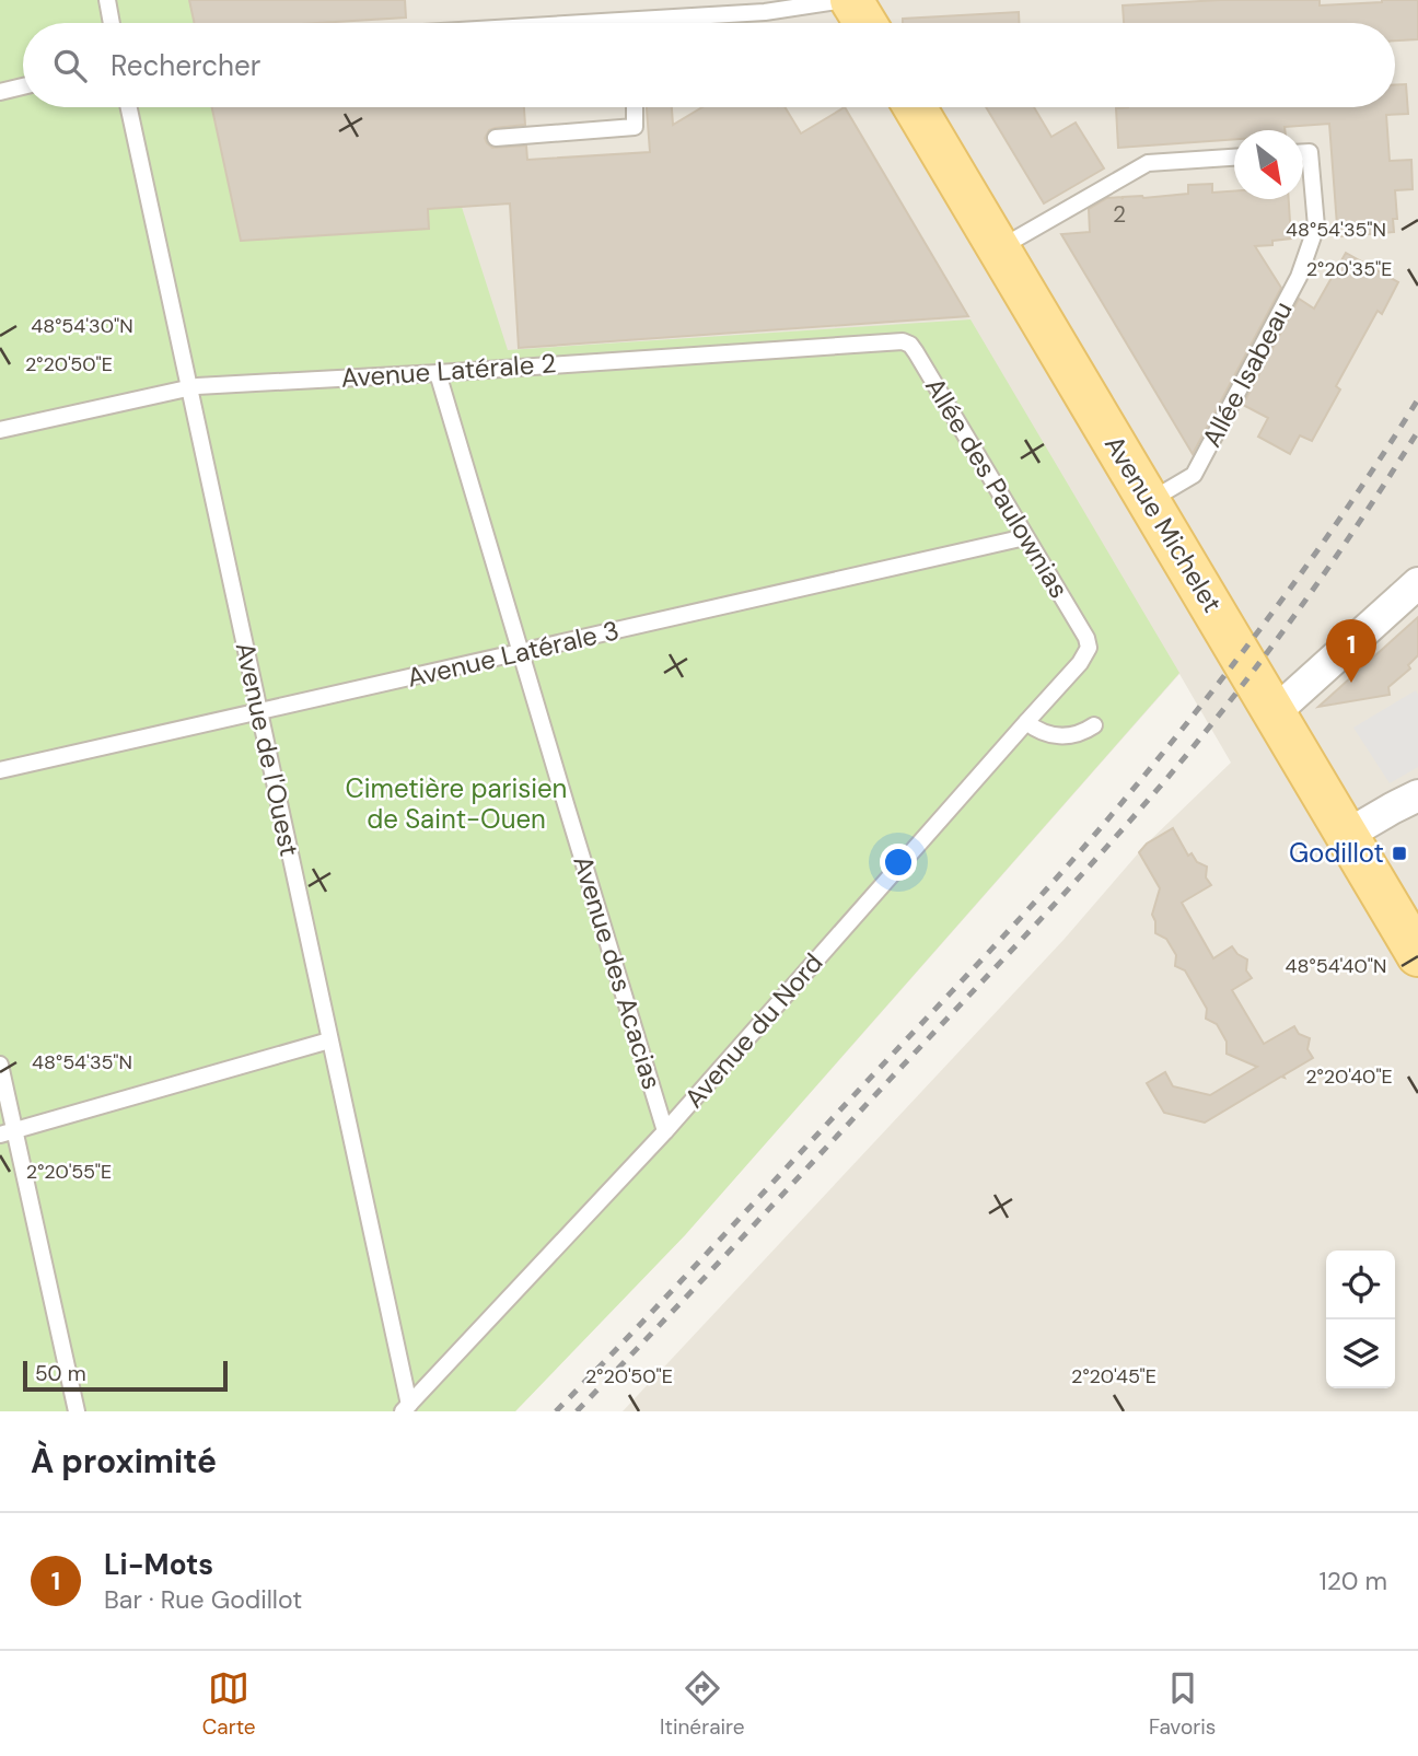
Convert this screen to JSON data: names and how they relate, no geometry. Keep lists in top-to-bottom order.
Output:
{
  "streets": {
    "main road": ["Avenue Michelet"],
    "lane": [
      "Avenue Latérale 2",
      "Allée Isabeau",
      "Allée des Paulownias",
      "Avenue Latérale 3",
      "Avenue de l'Ouest",
      "Avenue des Acacias",
      "Avenue du Nord"
    ]
  },
  "crossings": [
    ["Avenue Latérale 2", "Allée des Paulownias"],
    ["Avenue Latérale 2", "Avenue de l'Ouest"],
    ["Avenue Latérale 2", "Avenue des Acacias"],
    ["Allée Isabeau", "Avenue Michelet"],
    ["Allée des Paulownias", "Avenue Latérale 3"],
    ["Allée des Paulownias", "Avenue du Nord"],
    ["Avenue Latérale 3", "Avenue de l'Ouest"],
    ["Avenue Latérale 3", "Avenue des Acacias"],
    ["Avenue de l'Ouest", "Avenue du Nord"],
    ["Avenue des Acacias", "Avenue du Nord"]
  ],
  "parks": ["Cimetière parisien de Saint-Ouen"],
  "places": {
    "transit": ["Godillot"]
  },
  "house_numbers": ["2"],
  "scale_bar": "50 m",
  "north": "bottom right",
  "page": {
    "search": "Rechercher",
    "pins": "1",
    "scale": "50 m",
    "heading": "À proximité",
    "list": [
      {
        "mark": "1",
        "name": "Li-Mots",
        "note": "Bar · Rue Godillot",
        "value": "120 m"
      }
    ],
    "nav": ["Carte", "Itinéraire", "Favoris"]
  },
  "coordinates": [
    "48°54'35\"N",
    "2°20'35\"E",
    "48°54'30\"N",
    "2°20'50\"E",
    "48°54'40\"N",
    "2°20'40\"E",
    "2°20'55\"E",
    "2°20'45\"E"
  ]
}
